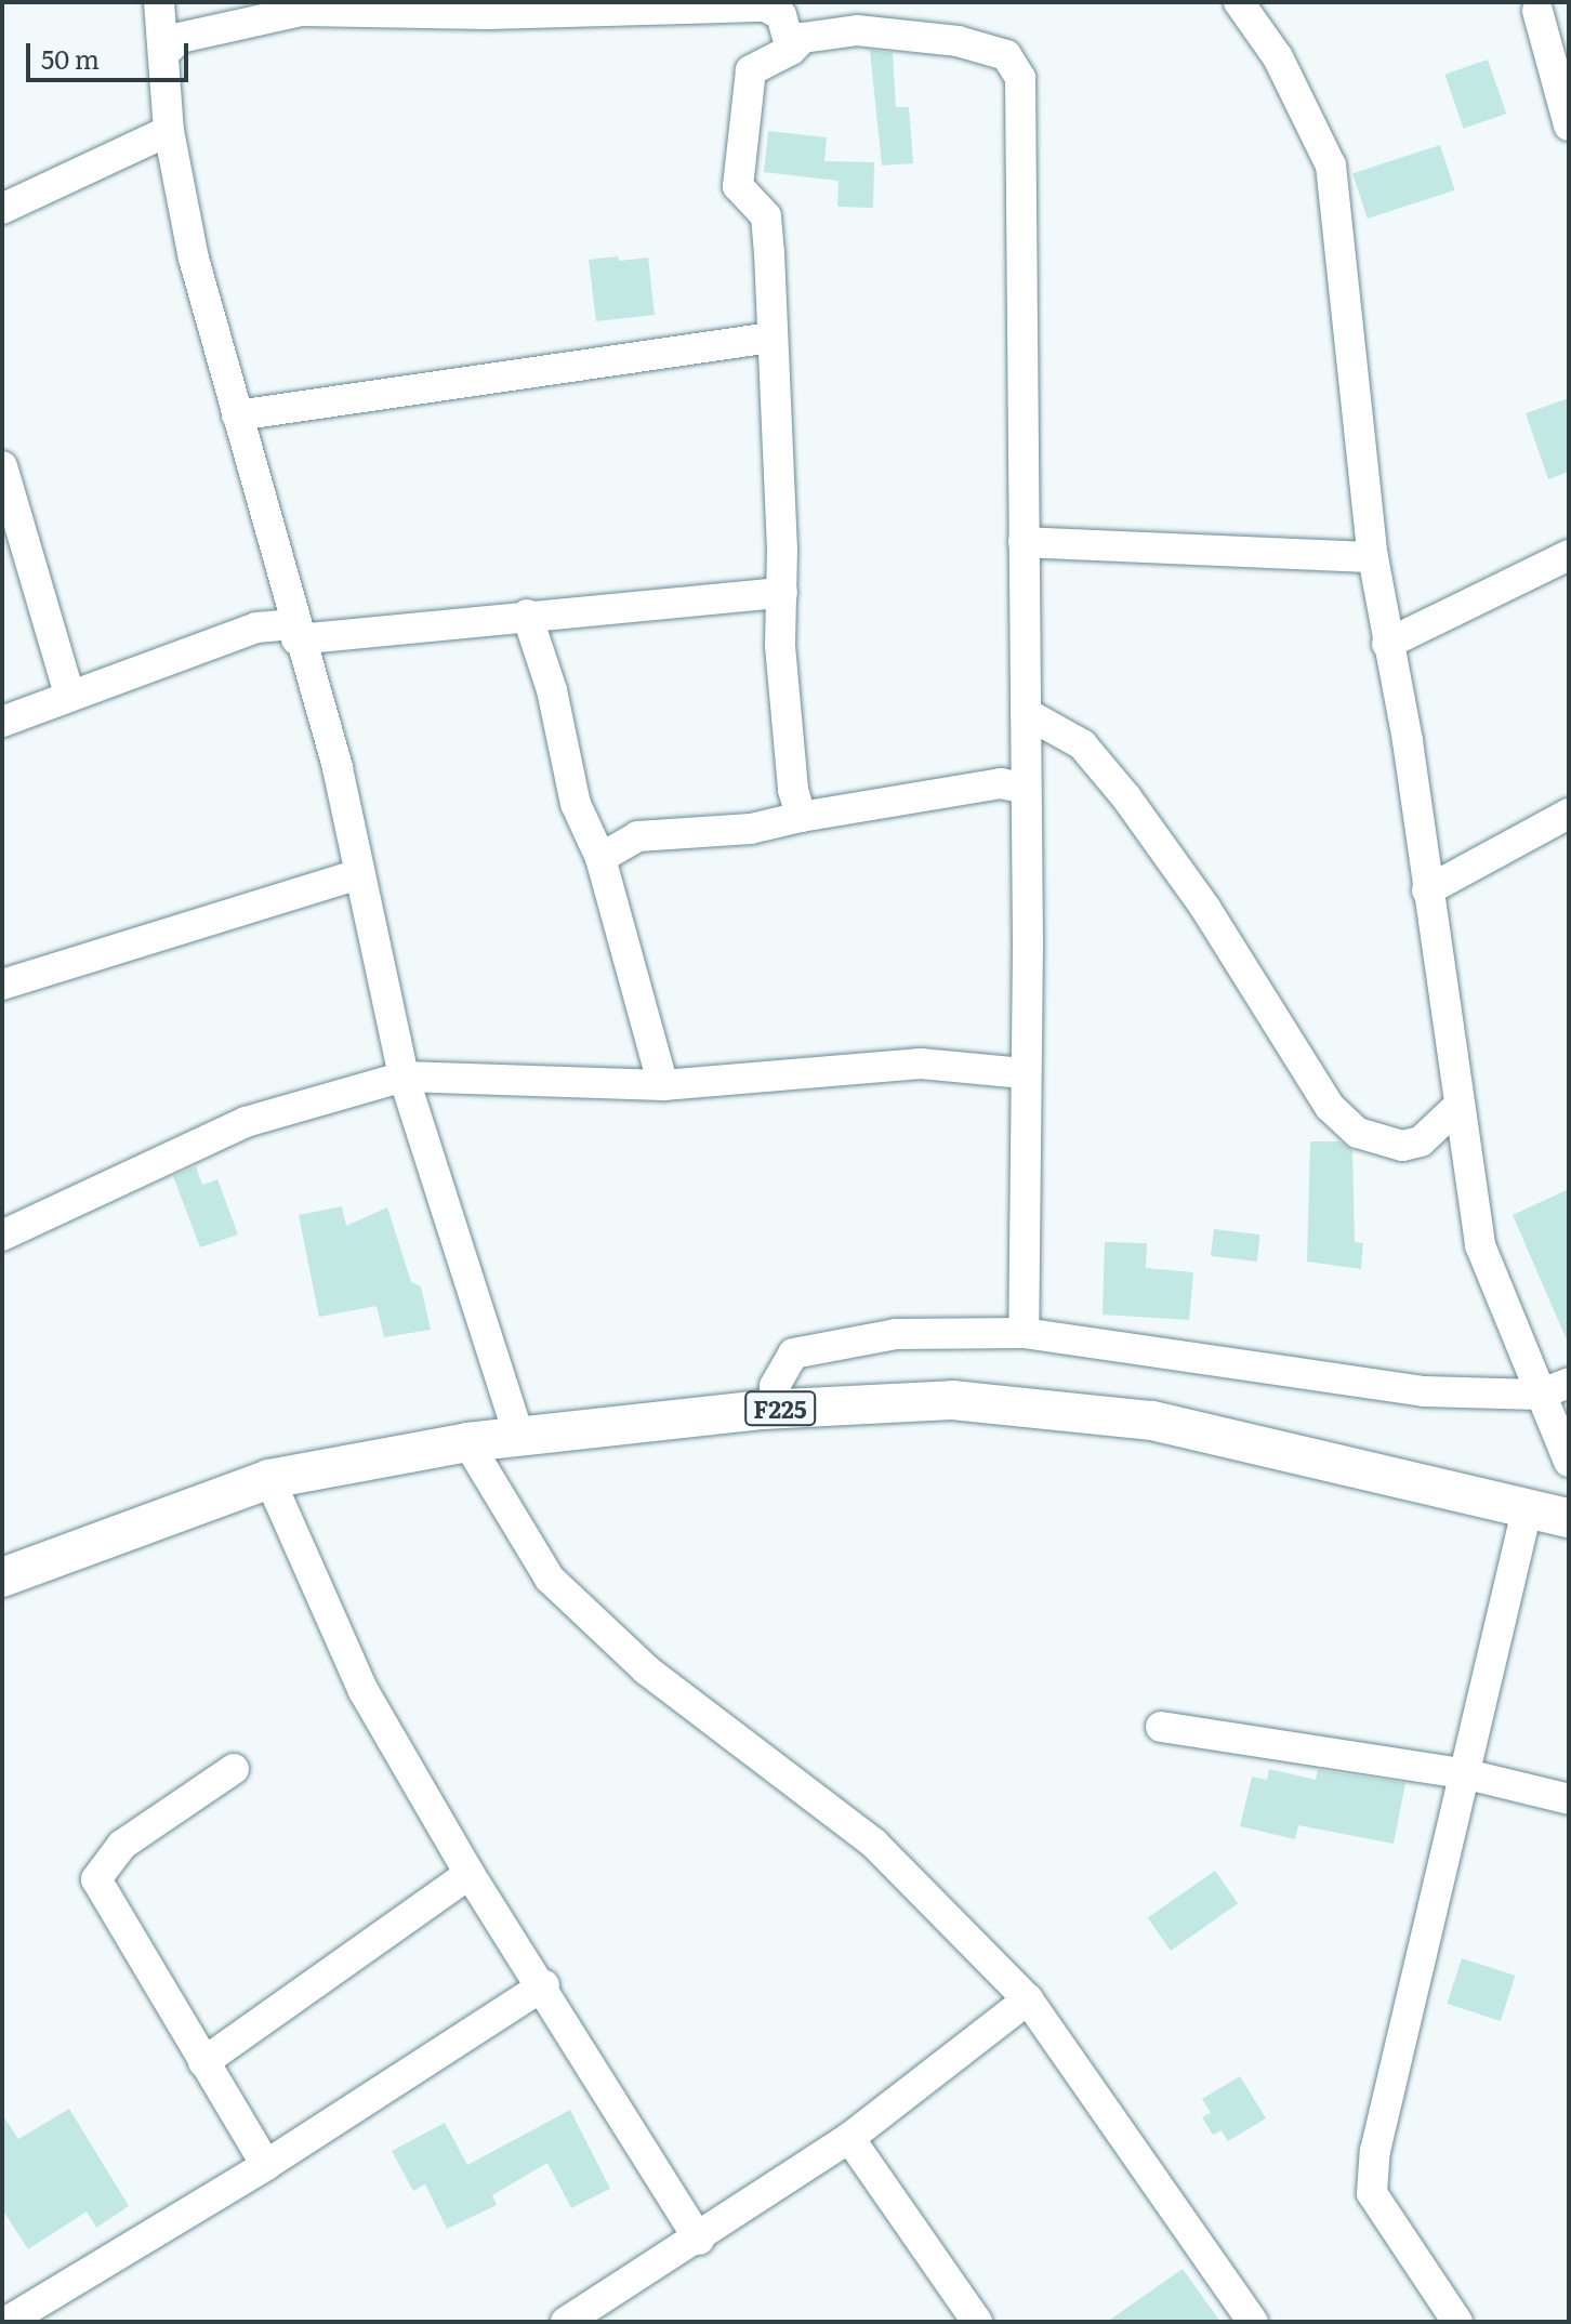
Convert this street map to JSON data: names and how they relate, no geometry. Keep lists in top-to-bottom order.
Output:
{
  "streets": {
    "main road": ["F225"]
  },
  "scale_bar": "50 m"
}
